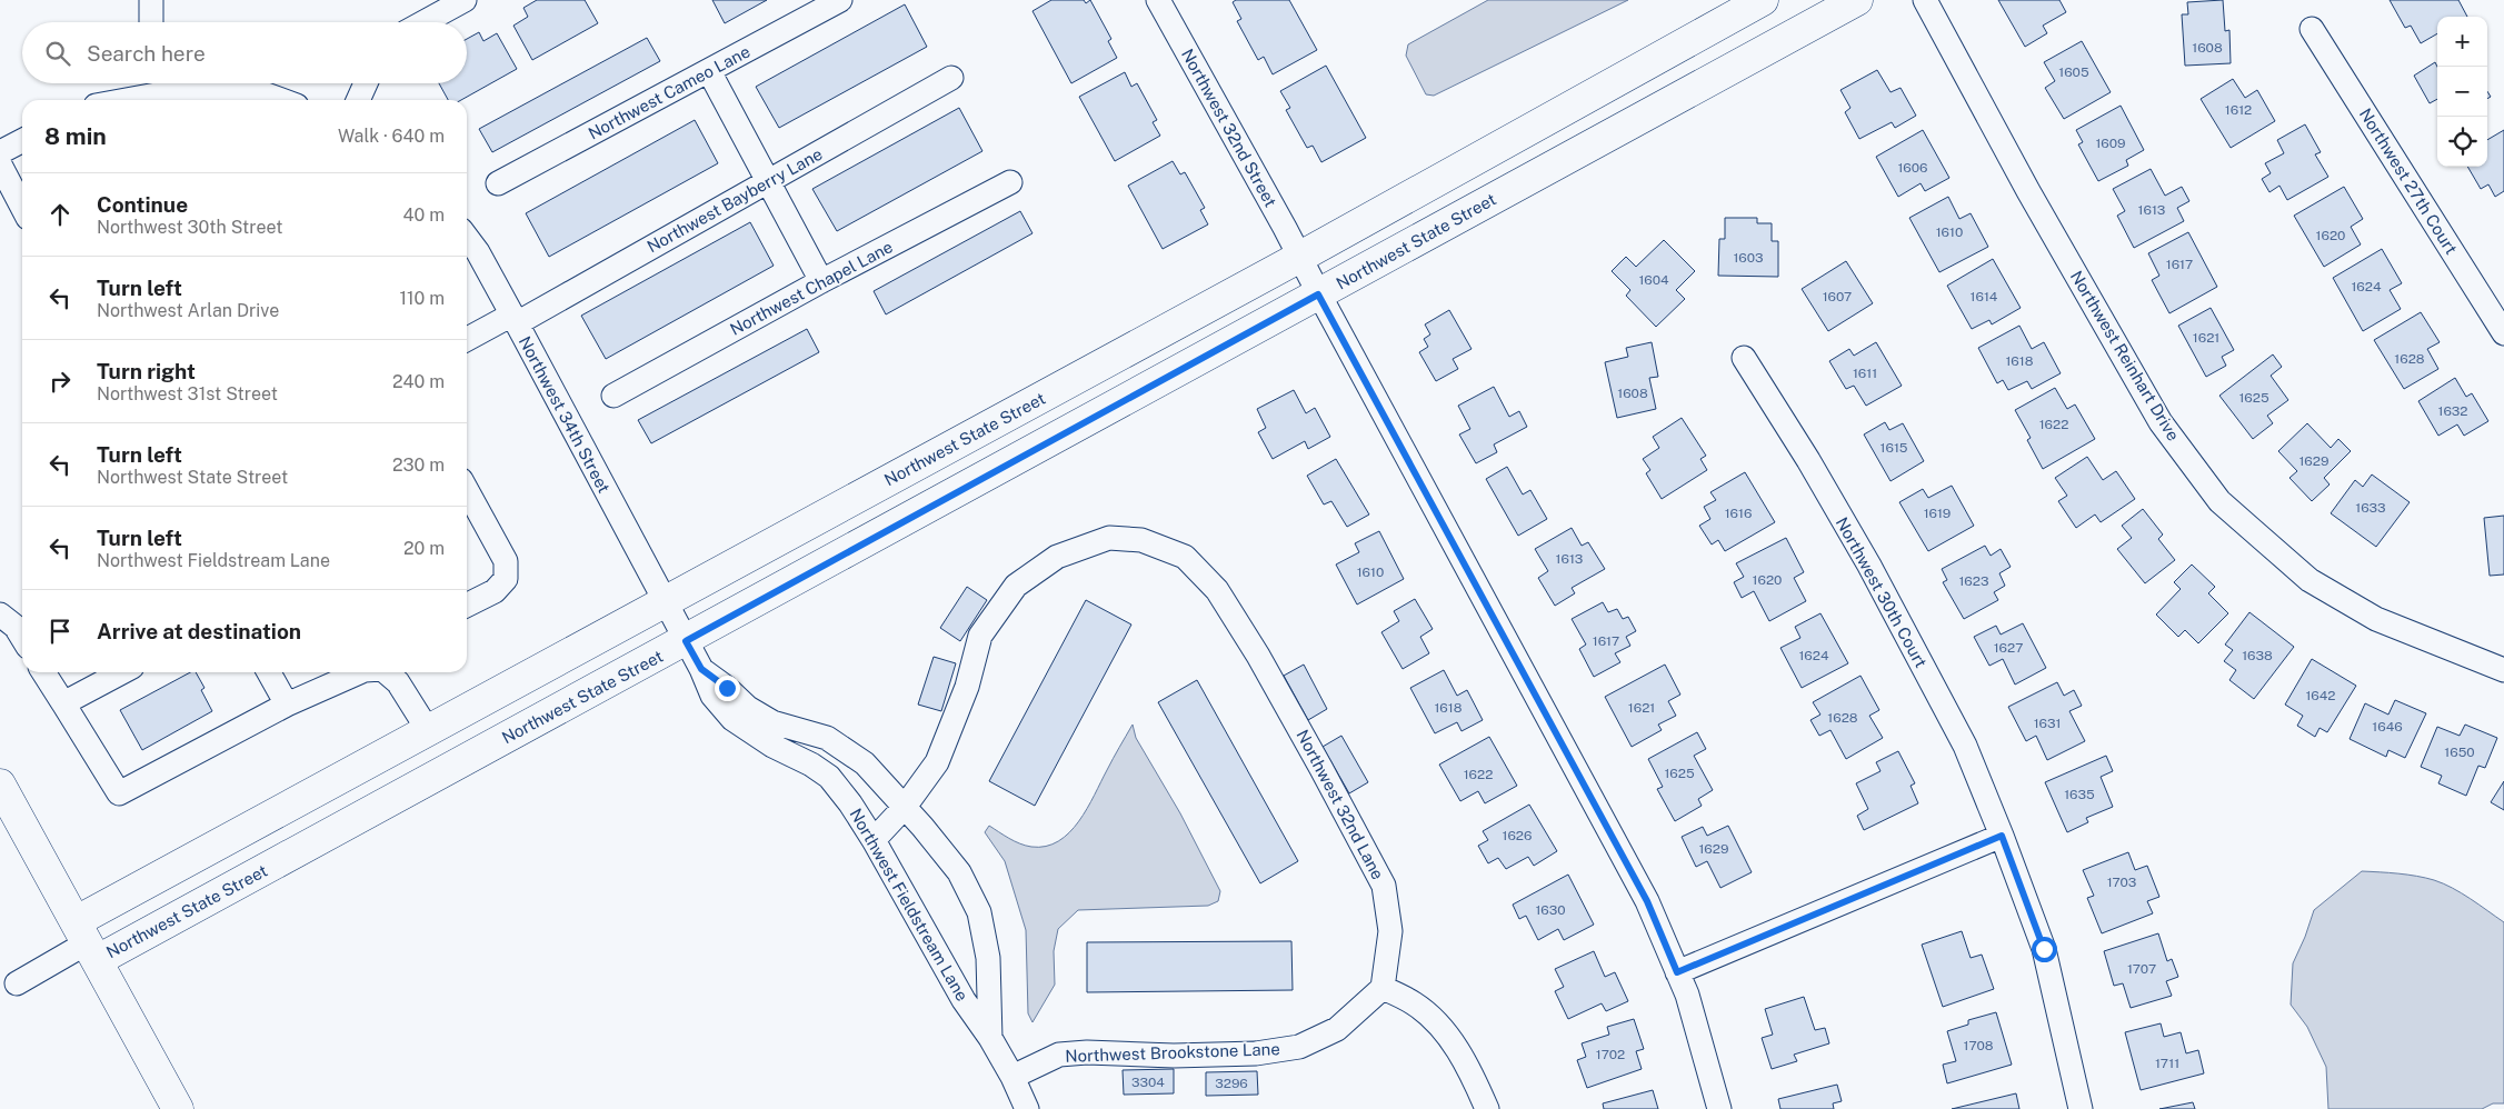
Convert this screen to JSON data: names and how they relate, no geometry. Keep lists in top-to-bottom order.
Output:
{
  "streets": {
    "main road": ["Northwest State Street"],
    "street": [
      "Northwest Cameo Lane",
      "Northwest 32nd Street",
      "Northwest 27th Court",
      "Northwest Bayberry Lane",
      "Northwest Chapel Lane",
      "Northwest Reinhart Drive",
      "Northwest 34th Street",
      "Northwest 30th Court",
      "Northwest 32nd Lane",
      "Northwest Fieldstream Lane",
      "Northwest Brookstone Lane"
    ]
  },
  "crossings": [
    ["Northwest 32nd Street", "Northwest State Street"],
    ["Northwest Bayberry Lane", "Northwest 34th Street"],
    ["Northwest State Street", "Northwest 34th Street"],
    ["Northwest State Street", "Northwest Fieldstream Lane"],
    ["Northwest 34th Street", "Northwest Fieldstream Lane"],
    ["Northwest 32nd Lane", "Northwest Fieldstream Lane"],
    ["Northwest 32nd Lane", "Northwest Brookstone Lane"],
    ["Northwest Fieldstream Lane", "Northwest Brookstone Lane"]
  ],
  "house_numbers": [
    "1608",
    "1605",
    "1612",
    "1609",
    "1606",
    "1613",
    "1610",
    "1620",
    "1603",
    "1617",
    "1604",
    "1624",
    "1607",
    "1614",
    "1621",
    "1628",
    "1618",
    "1611",
    "1608",
    "1625",
    "1632",
    "1622",
    "1615",
    "1629",
    "1633",
    "1616",
    "1619",
    "1613",
    "1610",
    "1620",
    "1623",
    "1617",
    "1627",
    "1624",
    "1638",
    "1642",
    "1618",
    "1621",
    "1628",
    "1631",
    "1646",
    "1650",
    "1625",
    "1622",
    "1635",
    "1626",
    "1629",
    "1703",
    "1630",
    "1707",
    "1708",
    "1702",
    "1711",
    "3304",
    "3296"
  ],
  "page": {
    "map_buttons": ["+", "−"],
    "search": "Search here",
    "heading": ["8 min", "Walk · 640 m"],
    "list": [
      ["Continue", "Northwest 30th Street", "40 m"],
      ["Turn left", "Northwest Arlan Drive", "110 m"],
      ["Turn right", "Northwest 31st Street", "240 m"],
      ["Turn left", "Northwest State Street", "230 m"],
      ["Turn left", "Northwest Fieldstream Lane", "20 m"],
      "Arrive at destination"
    ]
  }
}
